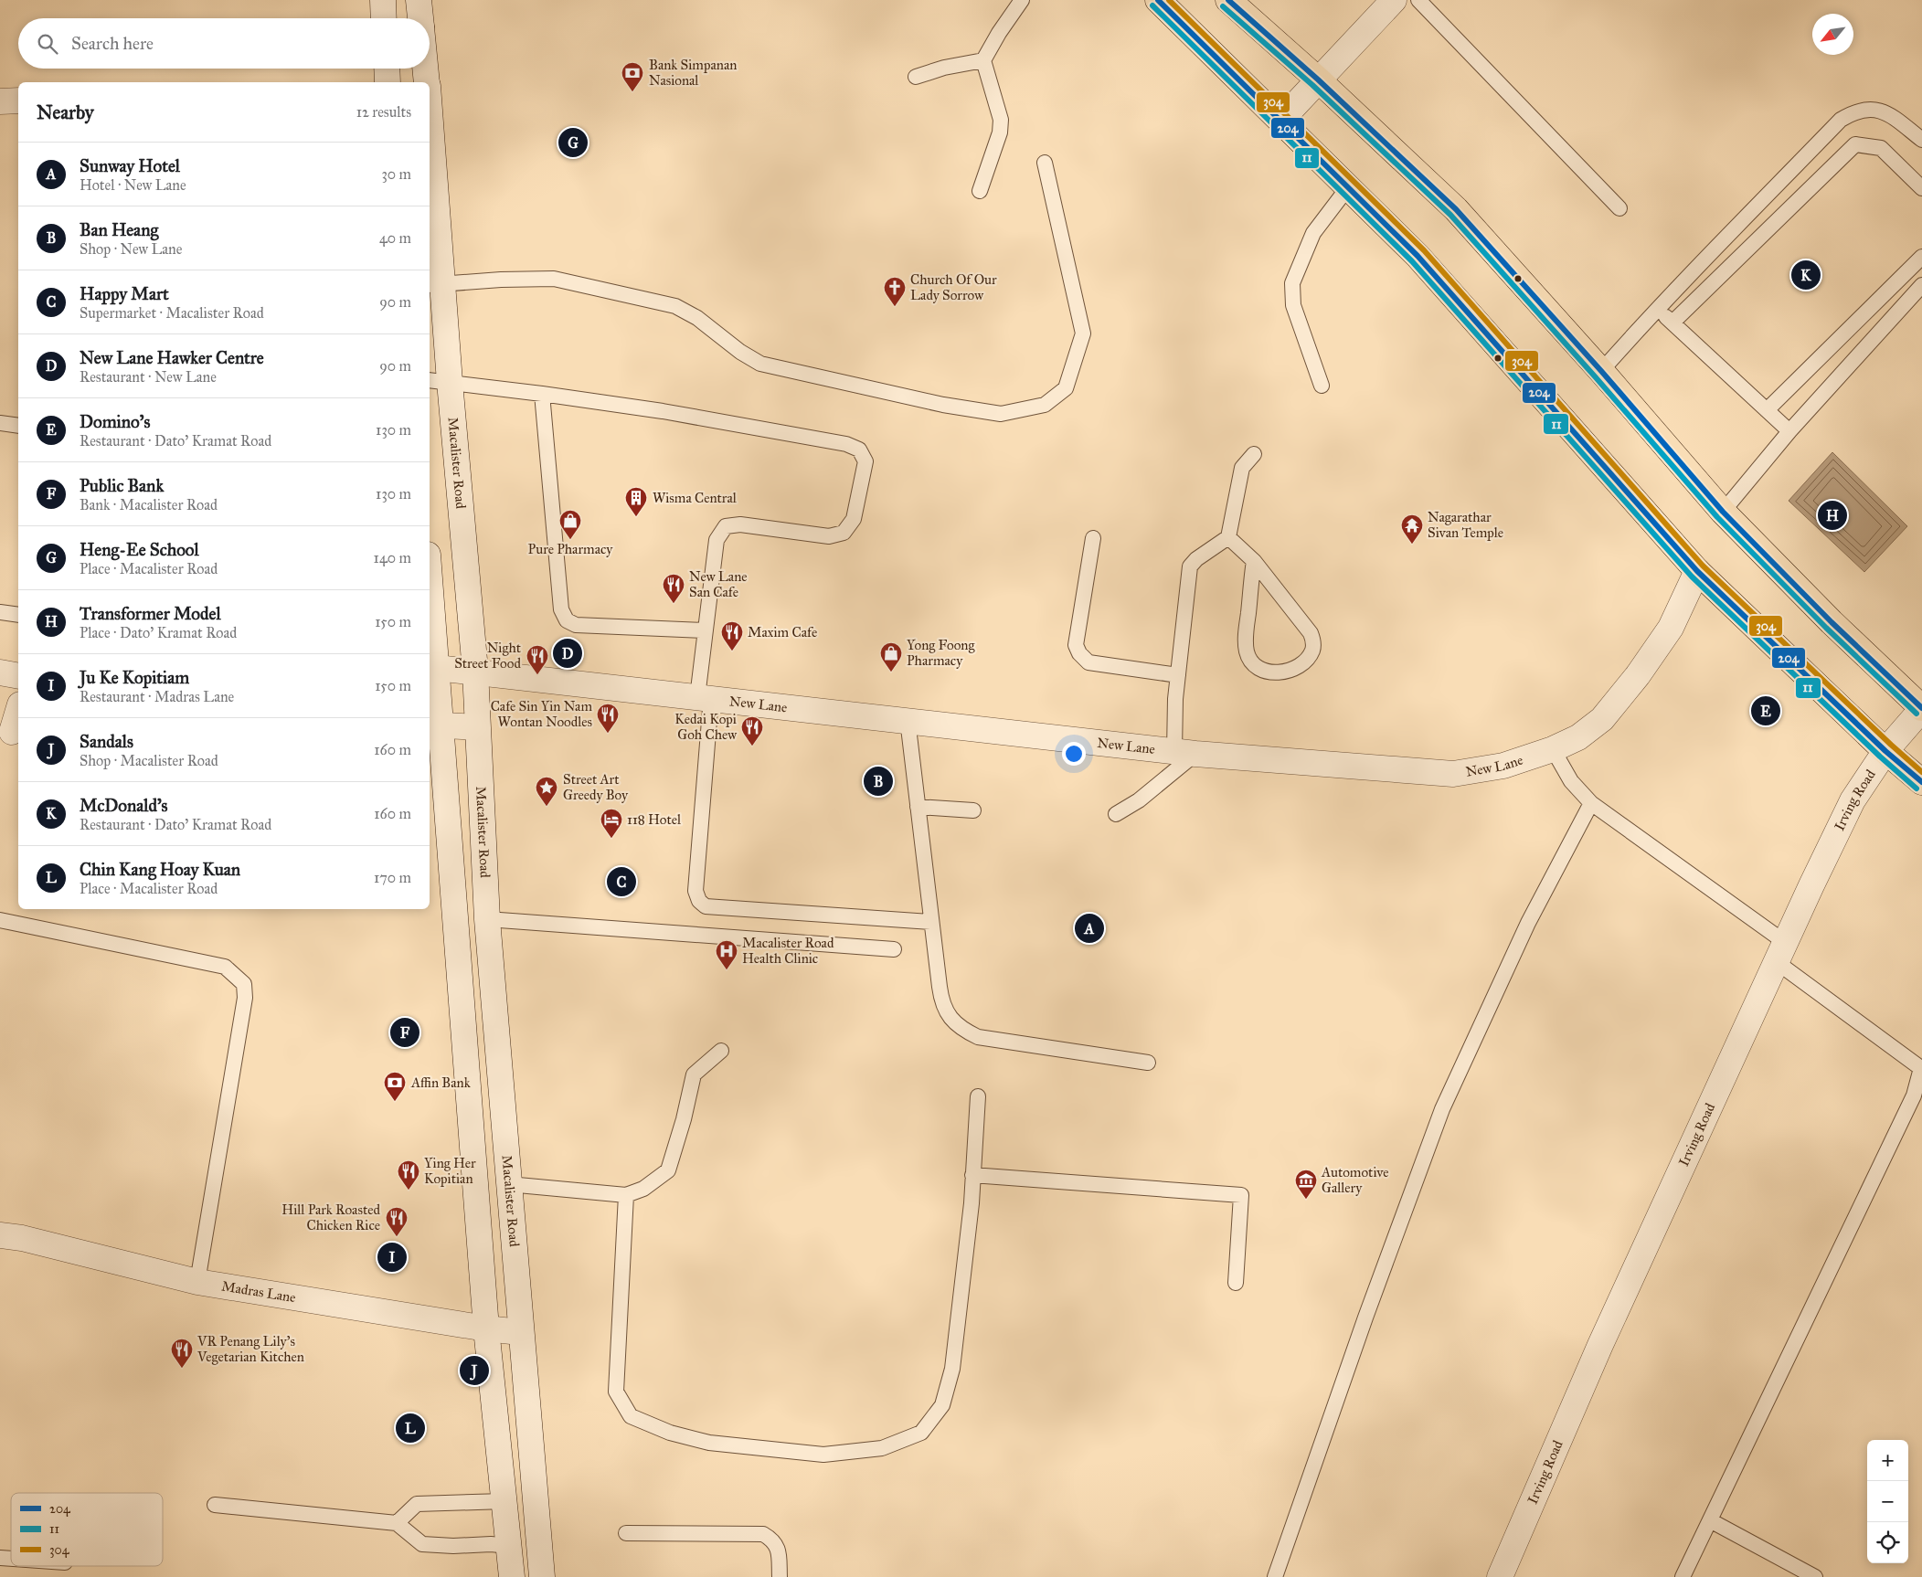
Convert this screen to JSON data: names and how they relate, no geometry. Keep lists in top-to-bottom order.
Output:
{
  "streets": {
    "street": [
      "Macalister Road",
      "New Lane",
      "Irving Road",
      "Madras Lane"
    ]
  },
  "crossings": [
    ["Macalister Road", "New Lane"],
    ["Macalister Road", "Madras Lane"]
  ],
  "places": {
    "bank": ["Bank Simpanan Nasional", "Affin Bank"],
    "church": ["Church Of Our Lady Sorrow"],
    "building": ["Wisma Central"],
    "shop": ["Pure Pharmacy", "Yong Foong Pharmacy"],
    "temple": ["Nagarathar Sivan Temple"],
    "restaurant": [
      "New Lane San Cafe",
      "Maxim Cafe",
      "Night Street Food",
      "Cafe Sin Yin Nam Wontan Noodles",
      "Kedai Kopi Goh Chew",
      "Ying Her Kopitian",
      "Hill Park Roasted Chicken Rice",
      "VR Penang Lily's Vegetarian Kitchen"
    ],
    "place": ["Street Art Greedy Boy"],
    "hotel": ["118 Hotel"],
    "hospital": ["Macalister Road Health Clinic"],
    "museum": ["Automotive Gallery"]
  },
  "lines": ["transit line 204", "transit line 304", "transit line 11"],
  "legend": ["204", "11", "304"],
  "north": "bottom left",
  "page": {
    "search": "Search here",
    "heading": ["Nearby", "12 results"],
    "pins": [
      "G",
      "K",
      "H",
      "D",
      "E",
      "B",
      "C",
      "A",
      "F",
      "I",
      "J",
      "L"
    ],
    "list": [
      {
        "mark": "A",
        "name": "Sunway Hotel",
        "note": "Hotel · New Lane",
        "value": "30 m"
      },
      {
        "mark": "B",
        "name": "Ban Heang",
        "note": "Shop · New Lane",
        "value": "40 m"
      },
      {
        "mark": "C",
        "name": "Happy Mart",
        "note": "Supermarket · Macalister Road",
        "value": "90 m"
      },
      {
        "mark": "D",
        "name": "New Lane Hawker Centre",
        "note": "Restaurant · New Lane",
        "value": "90 m"
      },
      {
        "mark": "E",
        "name": "Domino's",
        "note": "Restaurant · Dato' Kramat Road",
        "value": "130 m"
      },
      {
        "mark": "F",
        "name": "Public Bank",
        "note": "Bank · Macalister Road",
        "value": "130 m"
      },
      {
        "mark": "G",
        "name": "Heng-Ee School",
        "note": "Place · Macalister Road",
        "value": "140 m"
      },
      {
        "mark": "H",
        "name": "Transformer Model",
        "note": "Place · Dato' Kramat Road",
        "value": "150 m"
      },
      {
        "mark": "I",
        "name": "Ju Ke Kopitiam",
        "note": "Restaurant · Madras Lane",
        "value": "150 m"
      },
      {
        "mark": "J",
        "name": "Sandals",
        "note": "Shop · Macalister Road",
        "value": "160 m"
      },
      {
        "mark": "K",
        "name": "McDonald's",
        "note": "Restaurant · Dato' Kramat Road",
        "value": "160 m"
      },
      {
        "mark": "L",
        "name": "Chin Kang Hoay Kuan",
        "note": "Place · Macalister Road",
        "value": "170 m"
      }
    ],
    "map_buttons": ["+", "−"]
  }
}
